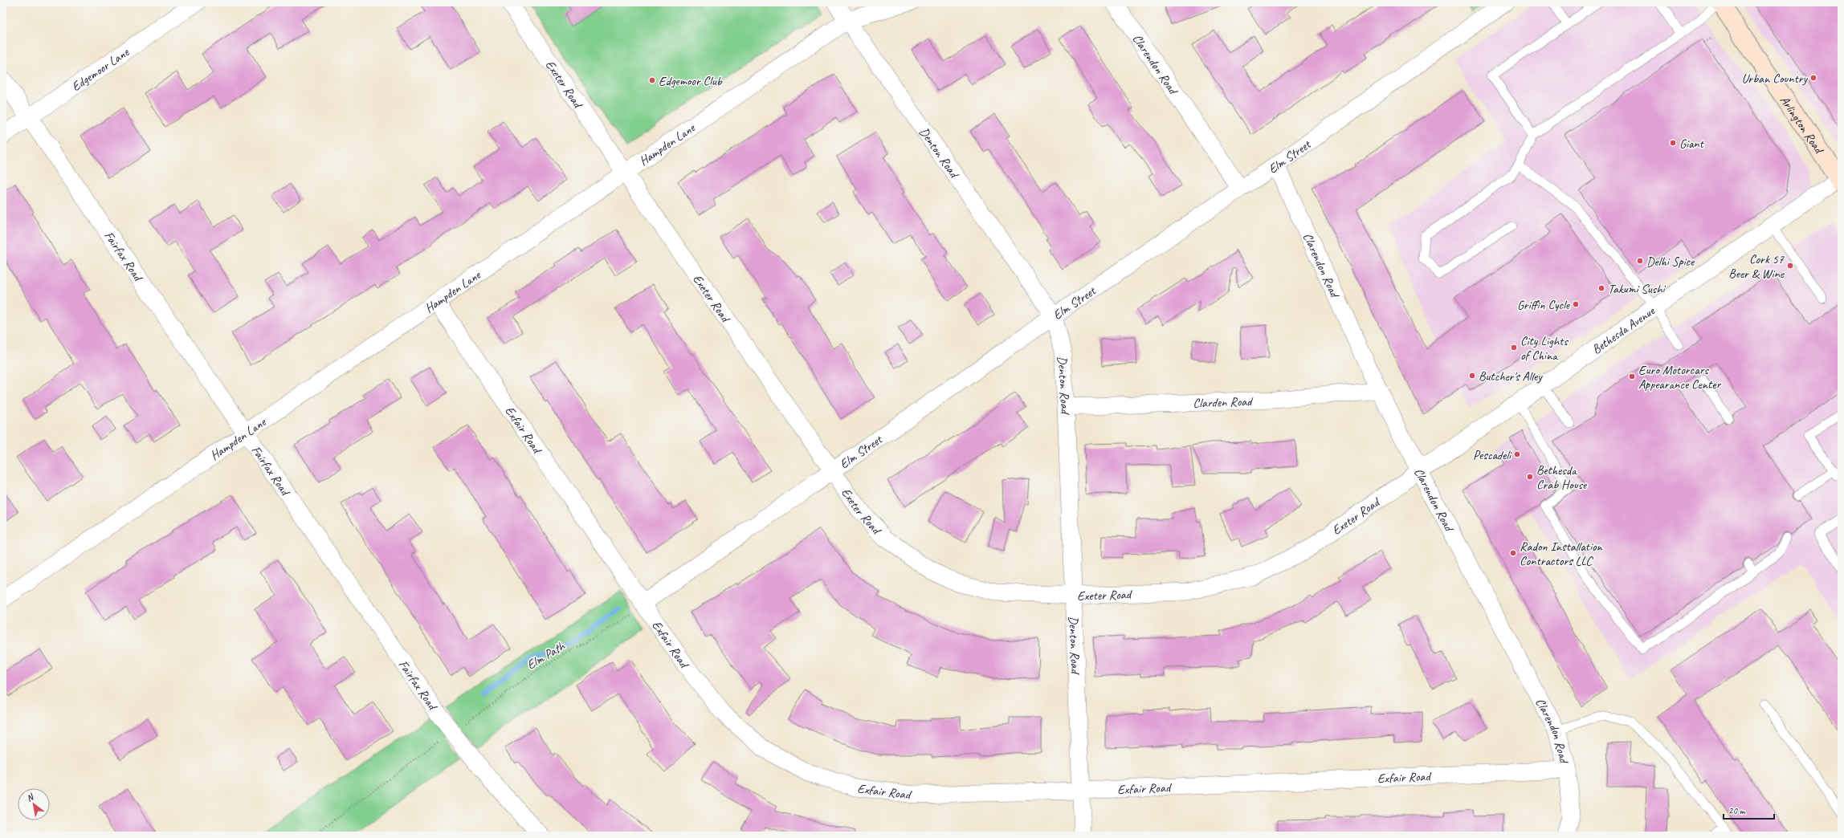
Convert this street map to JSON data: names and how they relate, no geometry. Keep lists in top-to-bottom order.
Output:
{
  "streets": {
    "main road": ["Arlington Road"],
    "street": [
      "Clarendon Road",
      "Edgemoor Lane",
      "Exeter Road",
      "Hampden Lane",
      "Denton Road",
      "Elm Street",
      "Fairfax Road",
      "Bethesda Avenue",
      "Clarden Road",
      "Exfair Road"
    ],
    "path": ["Elm Path"]
  },
  "crossings": [
    ["Clarendon Road", "Exeter Road"],
    ["Clarendon Road", "Elm Street"],
    ["Clarendon Road", "Bethesda Avenue"],
    ["Clarendon Road", "Clarden Road"],
    ["Clarendon Road", "Exfair Road"],
    ["Edgemoor Lane", "Fairfax Road"],
    ["Exeter Road", "Hampden Lane"],
    ["Exeter Road", "Denton Road"],
    ["Exeter Road", "Elm Street"],
    ["Exeter Road", "Bethesda Avenue"],
    ["Arlington Road", "Bethesda Avenue"],
    ["Hampden Lane", "Denton Road"],
    ["Hampden Lane", "Fairfax Road"],
    ["Hampden Lane", "Exfair Road"],
    ["Denton Road", "Elm Street"],
    ["Denton Road", "Clarden Road"],
    ["Denton Road", "Exfair Road"],
    ["Elm Street", "Exfair Road"],
    ["Elm Street", "Elm Path"],
    ["Exfair Road", "Elm Path"]
  ],
  "places": [
    "Urban Country",
    "Edgemoor Club",
    "Giant",
    "Delhi Spice",
    "Cork 57 Beer & Wine",
    "Takumi Sushi",
    "Griffin Cycle",
    "City Lights of China",
    "Butcher's Alley",
    "Euro Motorcars Appearance Center",
    "Pescadeli",
    "Bethesda Crab House",
    "Radon Installation Contractors LLC"
  ],
  "scale_bar": "20 m",
  "north": "top left"
}
